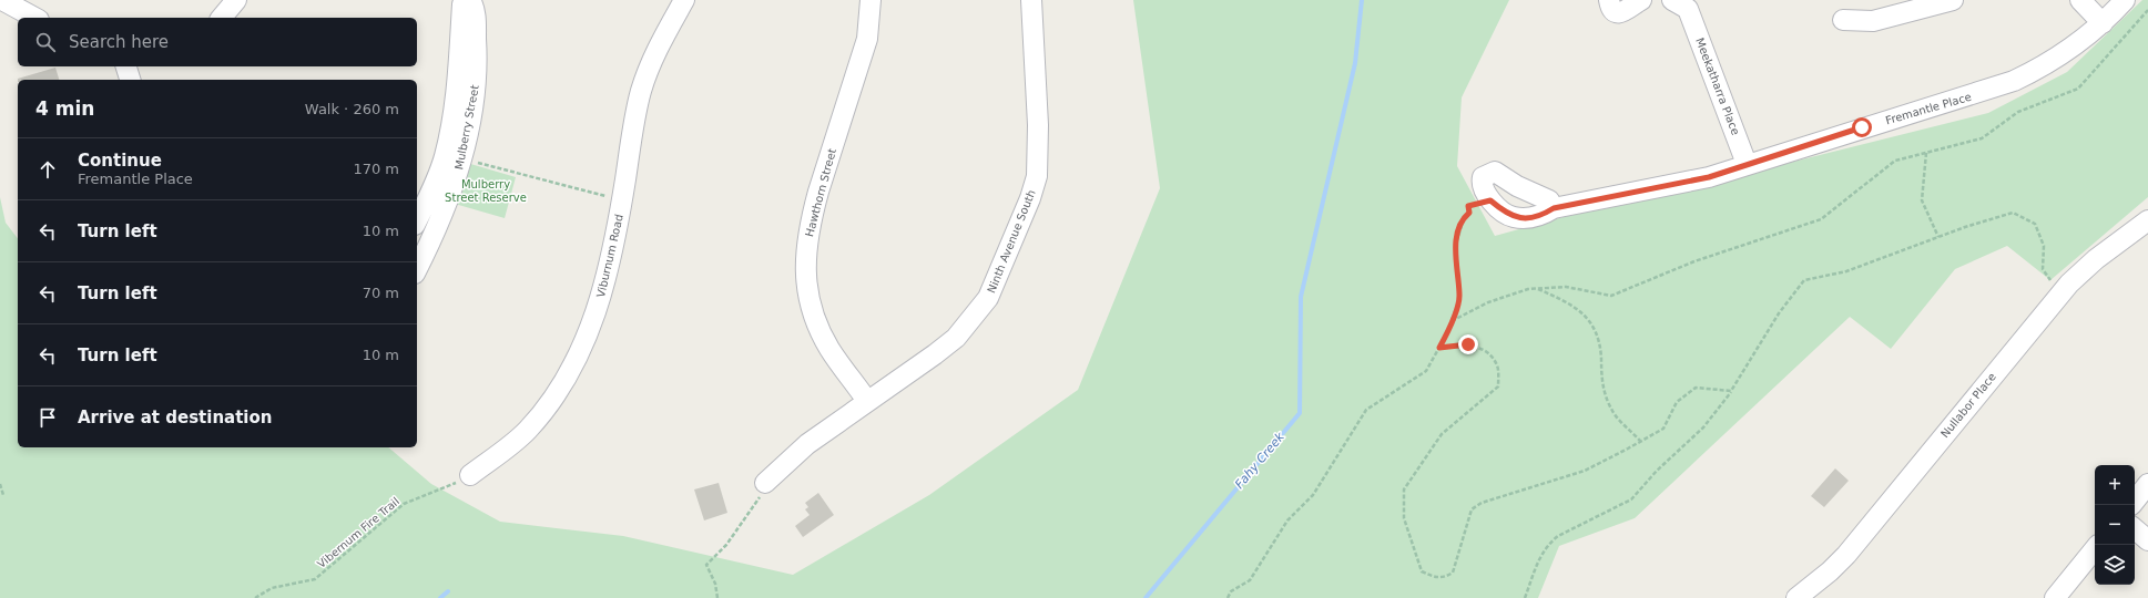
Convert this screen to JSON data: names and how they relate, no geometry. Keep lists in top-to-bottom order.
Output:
{
  "streets": {
    "street": [
      "Meekatharra Place",
      "Fremantle Place",
      "Mulberry Street",
      "Hawthorn Street",
      "Ninth Avenue South",
      "Viburnum Road",
      "Nullabor Place"
    ],
    "path": ["Vibernum Fire Trail"]
  },
  "crossings": [
    ["Meekatharra Place", "Fremantle Place"],
    ["Hawthorn Street", "Ninth Avenue South"],
    ["Viburnum Road", "Vibernum Fire Trail"]
  ],
  "water": ["Fahy Creek"],
  "parks": ["Mulberry Street Reserve"],
  "page": {
    "search": "Search here",
    "heading": ["4 min", "Walk · 260 m"],
    "list": [
      ["Continue", "Fremantle Place", "170 m"],
      ["Turn left", "10 m"],
      ["Turn left", "70 m"],
      ["Turn left", "10 m"],
      "Arrive at destination"
    ],
    "map_buttons": ["+", "−"]
  }
}
